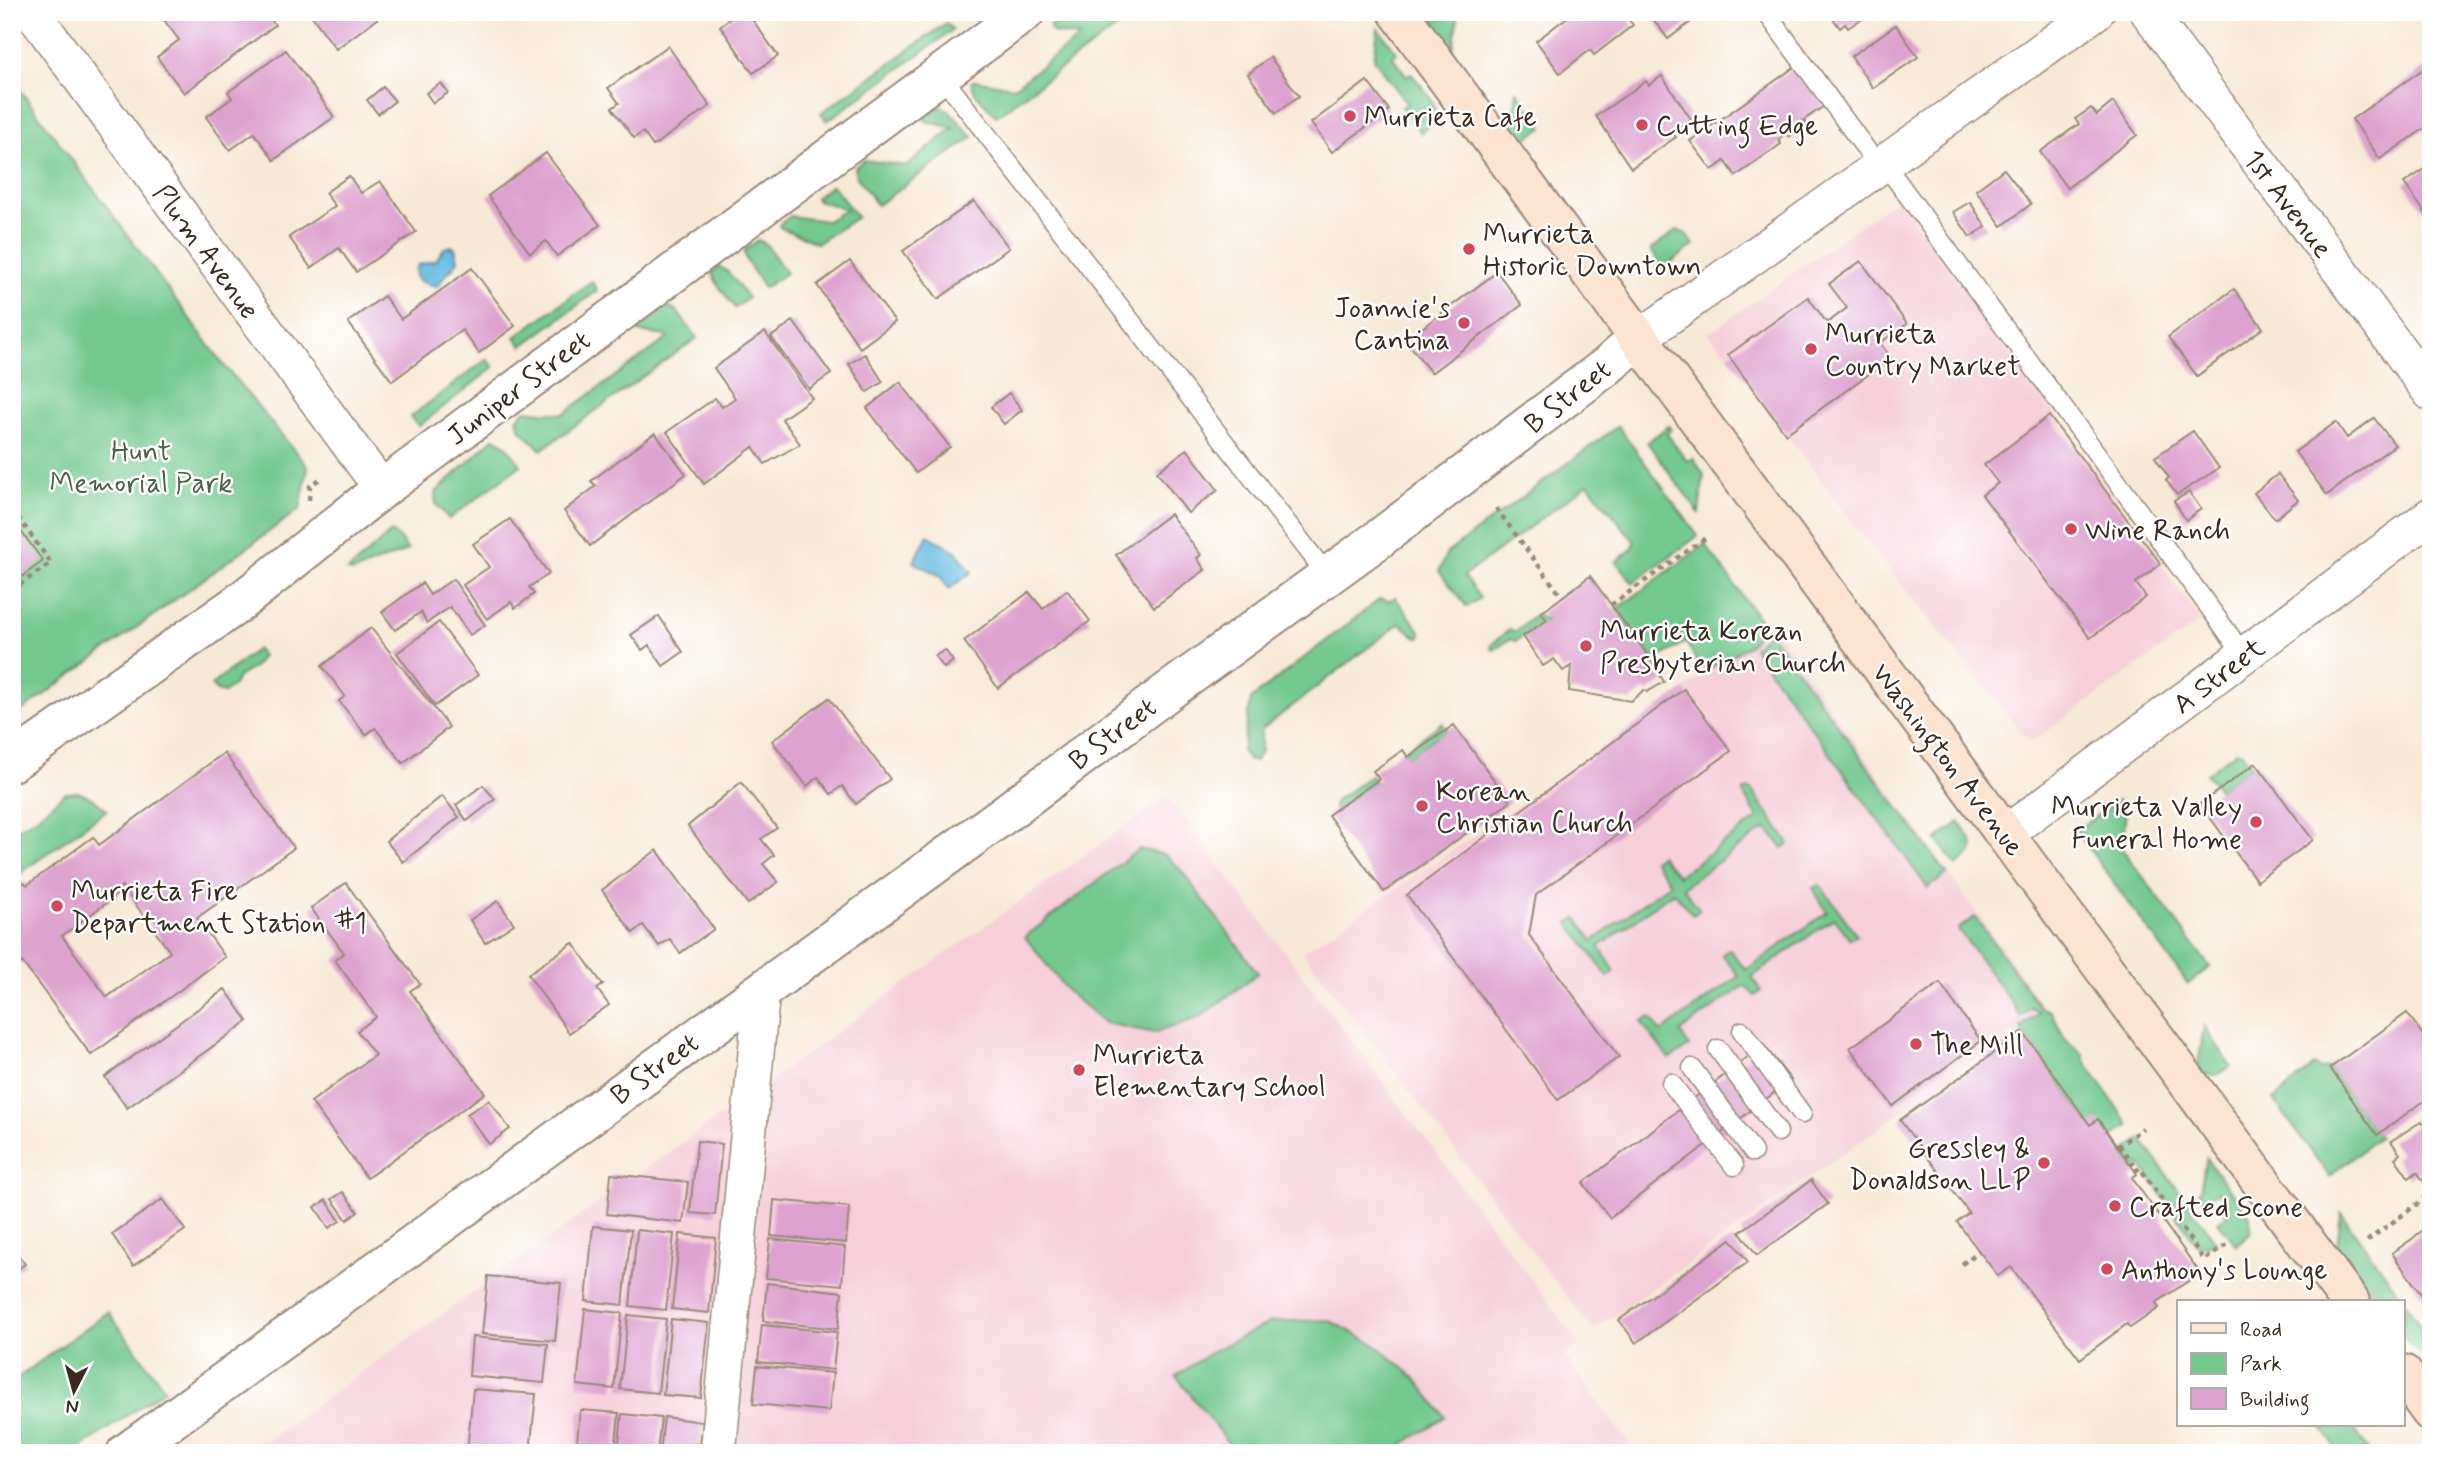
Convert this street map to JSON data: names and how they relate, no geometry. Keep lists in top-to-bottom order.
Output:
{
  "streets": {
    "main road": ["Washington Avenue"],
    "street": [
      "1st Avenue",
      "Plum Avenue",
      "Juniper Street",
      "B Street",
      "A Street"
    ]
  },
  "crossings": [
    ["Plum Avenue", "Juniper Street"],
    ["B Street", "Washington Avenue"],
    ["A Street", "Washington Avenue"]
  ],
  "parks": ["Hunt Memorial Park"],
  "places": [
    "Murrieta Cafe",
    "Cutting Edge",
    "Murrieta Historic Downtown",
    "Joannie's Cantina",
    "Murrieta Country Market",
    "Wine Ranch",
    "Murrieta Korean Presbyterian Church",
    "Korean Christian Church",
    "Murrieta Valley Funeral Home",
    "Murrieta Fire Department Station #1",
    "The Mill",
    "Murrieta Elementary School",
    "Gressley & Donaldson LLP",
    "Crafted Scone",
    "Anthony's Lounge"
  ],
  "legend": ["Road", "Park", "Building"],
  "north": "bottom"
}
